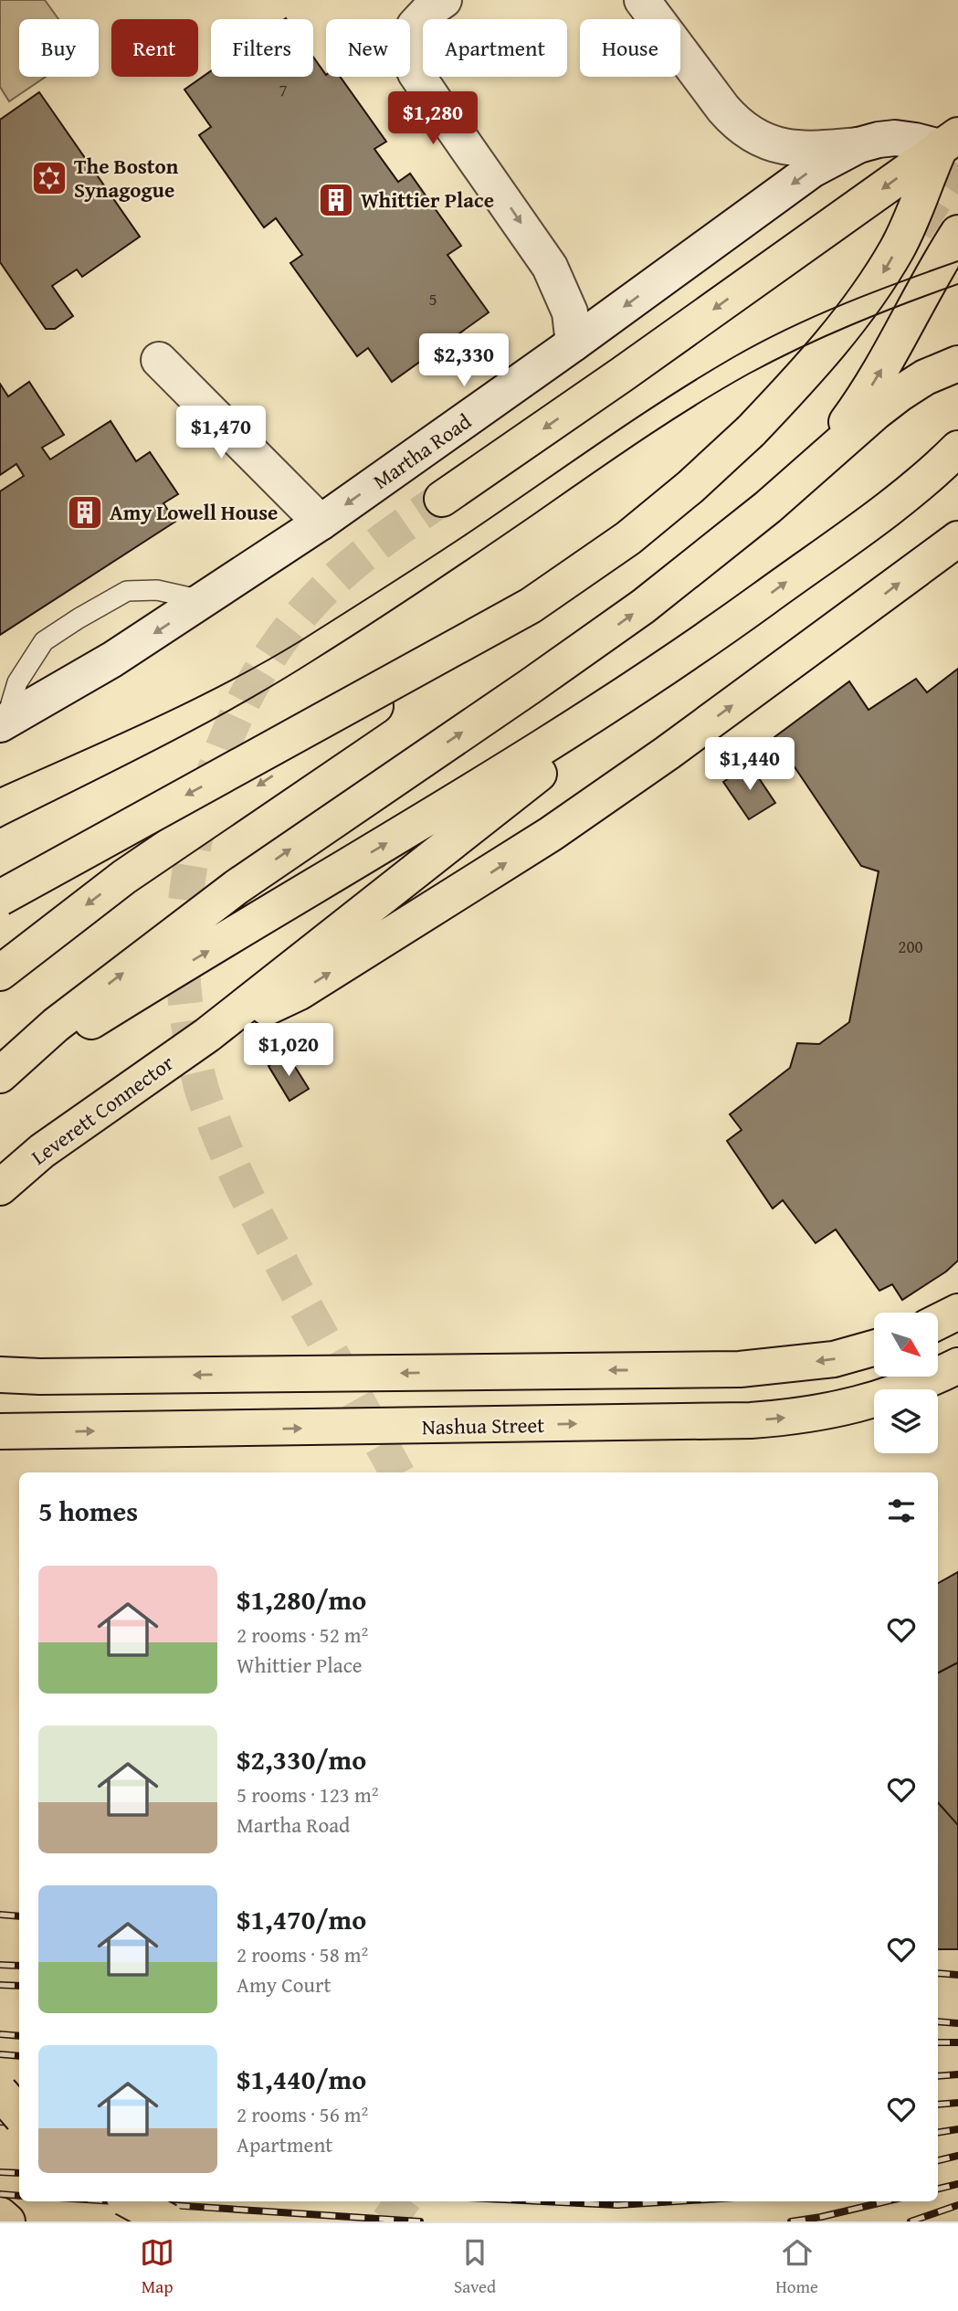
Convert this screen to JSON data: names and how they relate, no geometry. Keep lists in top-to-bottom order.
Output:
{
  "streets": {
    "main road": ["Martha Road", "Leverett Connector", "Nashua Street"]
  },
  "places": {
    "synagogue": ["The Boston Synagogue"],
    "building": ["Whittier Place", "Amy Lowell House"]
  },
  "house_numbers": ["7", "5", "200"],
  "north": "bottom right",
  "page": {
    "chip": [
      "Buy",
      "Rent",
      "Filters",
      "New",
      "Apartment",
      "House"
    ],
    "price": [
      "$1,280",
      "$2,330",
      "$1,470",
      "$1,440",
      "$1,020"
    ],
    "heading": "5 homes",
    "list": [
      {
        "name": "$1,280/mo",
        "note": "2 rooms · 52 m² · Whittier Place"
      },
      {
        "name": "$2,330/mo",
        "note": "5 rooms · 123 m² · Martha Road"
      },
      {
        "name": "$1,470/mo",
        "note": "2 rooms · 58 m² · Amy Court"
      },
      {
        "name": "$1,440/mo",
        "note": "2 rooms · 56 m² · Apartment"
      }
    ],
    "tabs": ["Map", "Saved", "Home"]
  }
}
